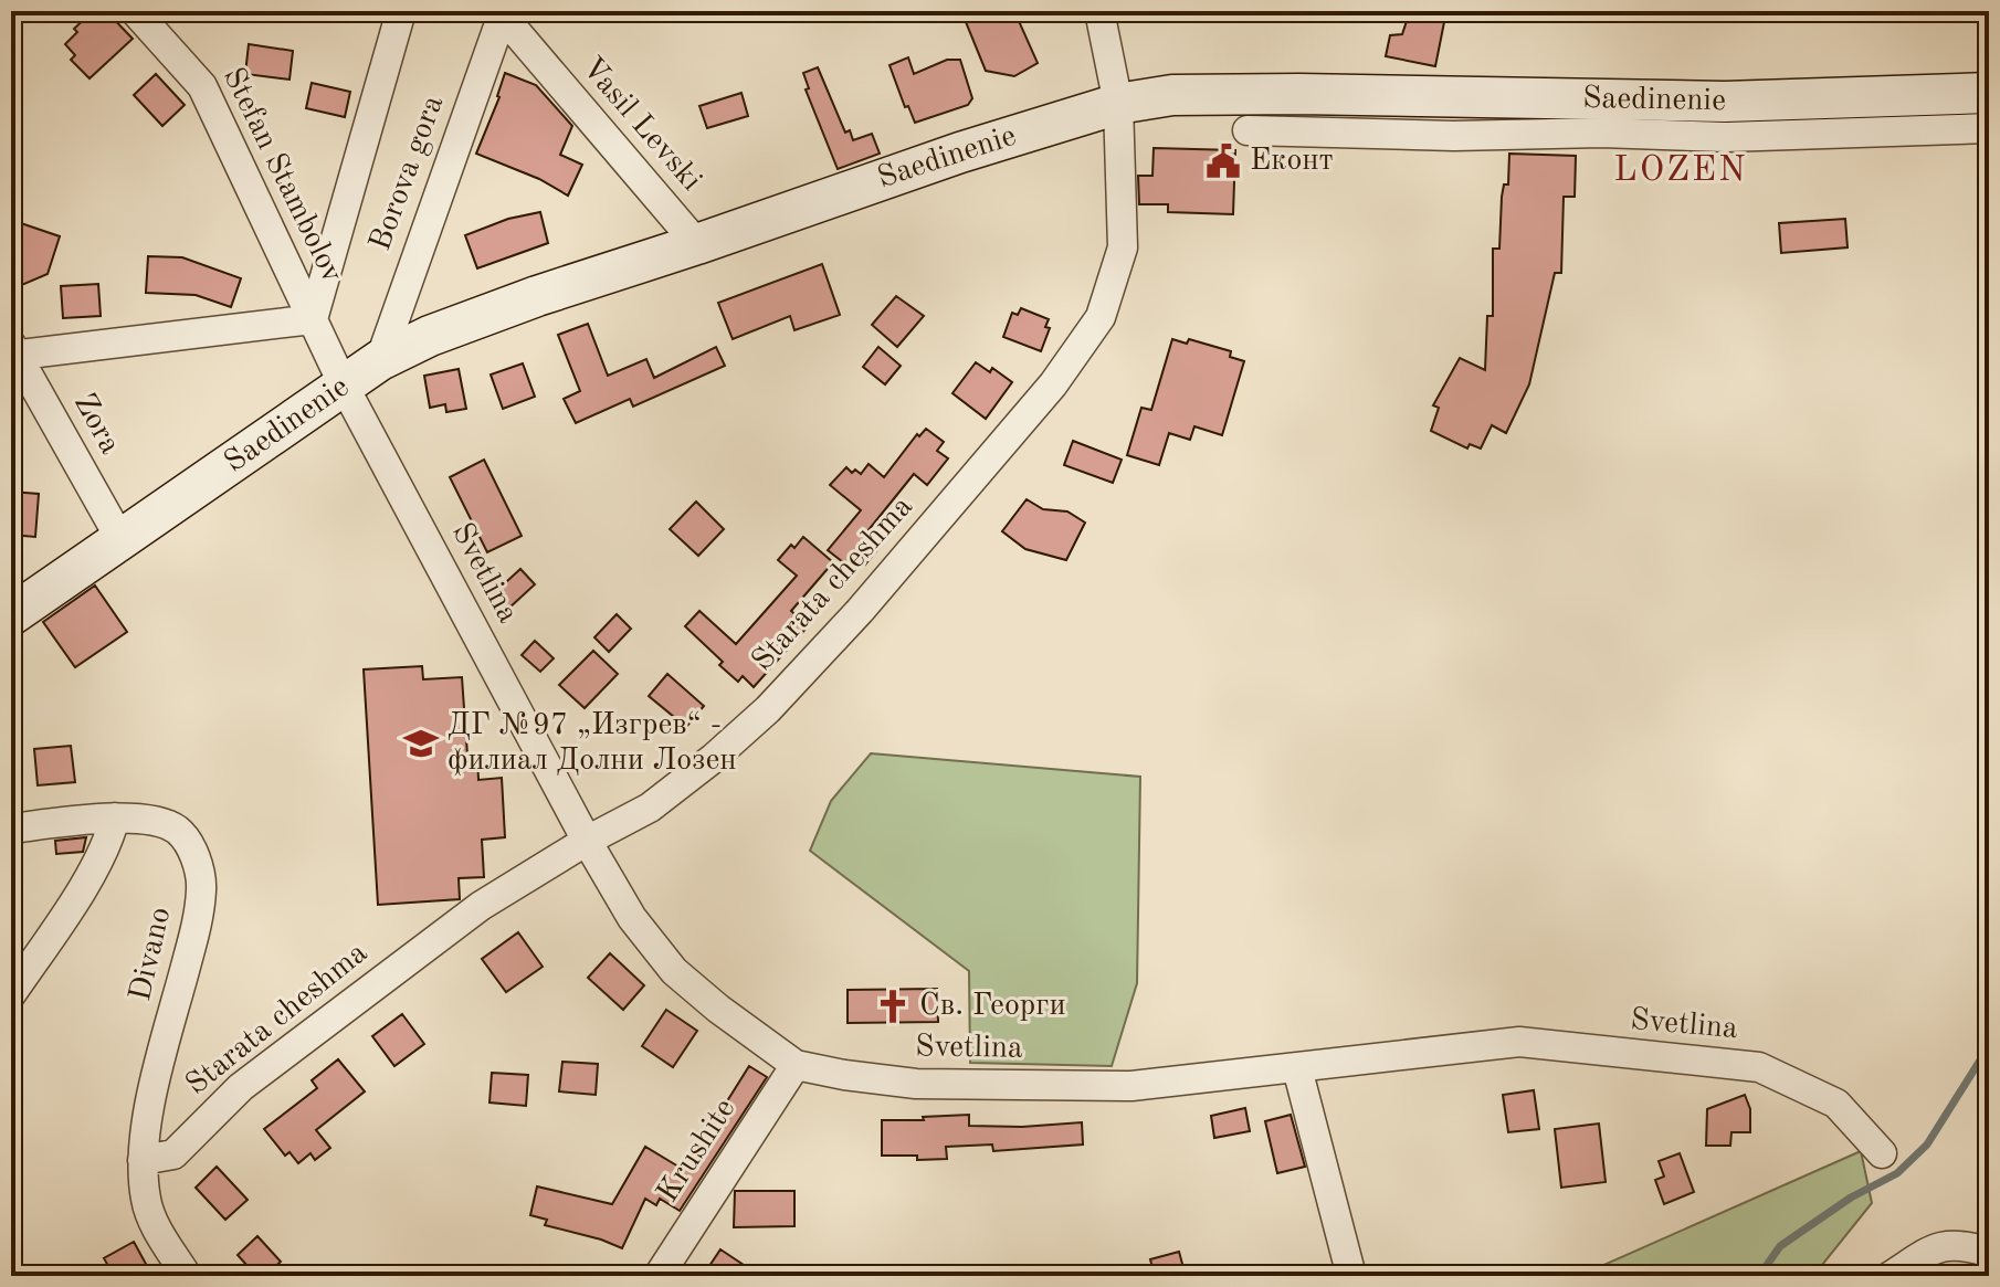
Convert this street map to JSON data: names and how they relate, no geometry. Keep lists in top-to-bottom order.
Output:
{
  "streets": {
    "street": [
      "Saedinenie",
      "Vasil Levski",
      "Borova gora",
      "Stefan Stambolov",
      "Zora",
      "Svetlina",
      "Starata cheshma",
      "Divano",
      "Krushite"
    ]
  },
  "crossings": [
    ["Saedinenie", "Vasil Levski"],
    ["Saedinenie", "Borova gora"],
    ["Saedinenie", "Stefan Stambolov"],
    ["Saedinenie", "Zora"],
    ["Saedinenie", "Svetlina"],
    ["Saedinenie", "Starata cheshma"],
    ["Vasil Levski", "Borova gora"],
    ["Borova gora", "Stefan Stambolov"],
    ["Stefan Stambolov", "Svetlina"],
    ["Svetlina", "Starata cheshma"],
    ["Svetlina", "Krushite"],
    ["Starata cheshma", "Divano"]
  ],
  "districts": ["LOZEN"],
  "places": {
    "public building": ["Еконт"],
    "school or university": ["ДГ №97 „Изгрев“ - филиал Долни Лозен"],
    "church": ["Св. Георги"]
  }
}
